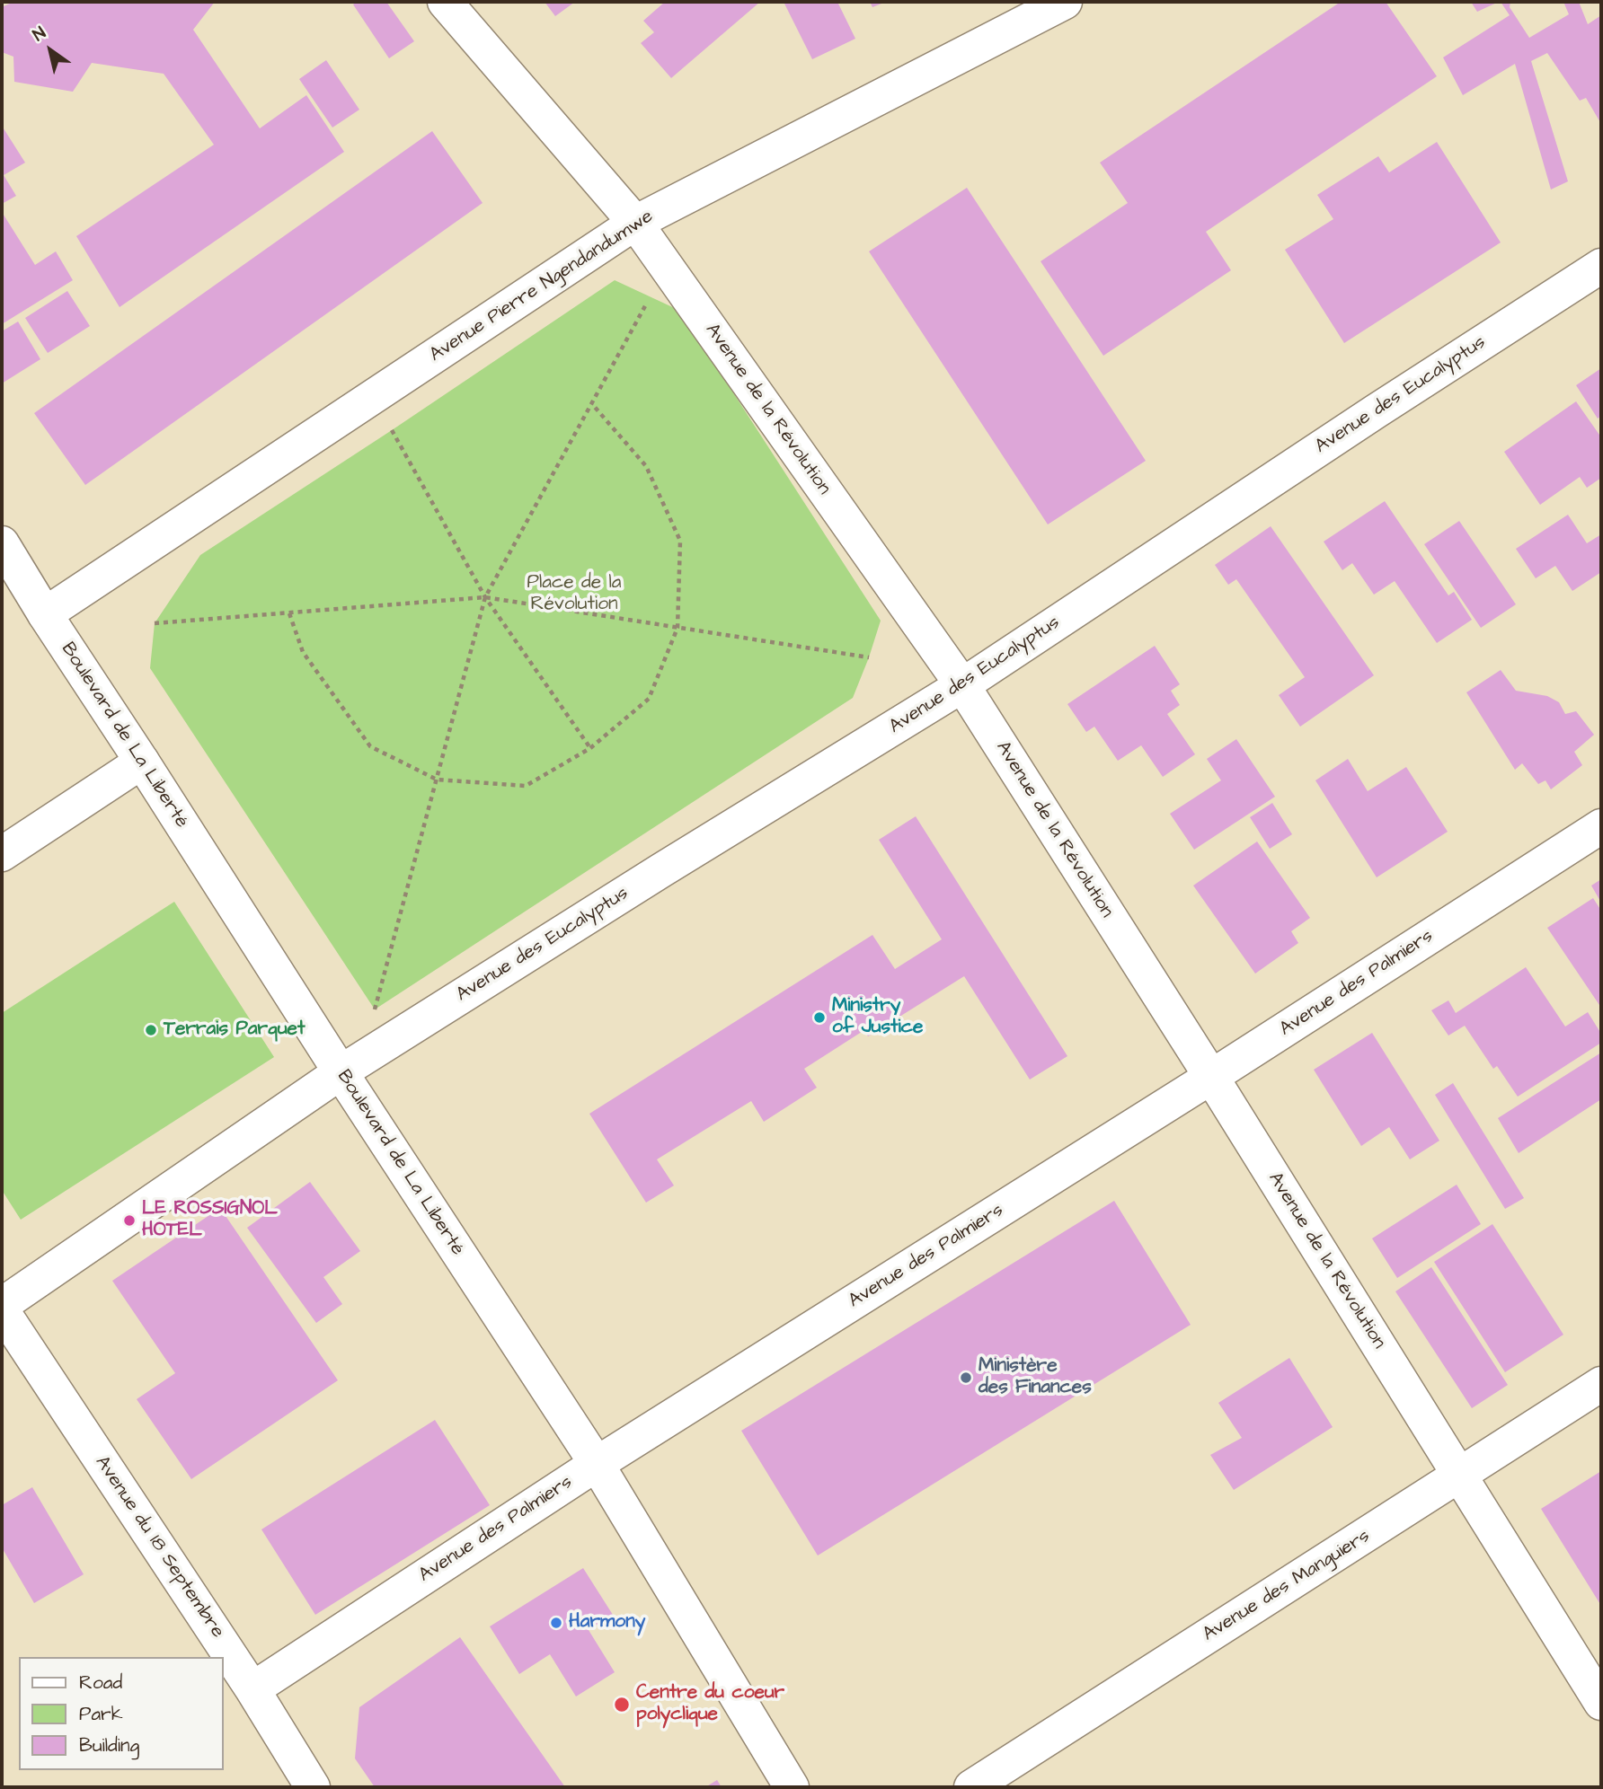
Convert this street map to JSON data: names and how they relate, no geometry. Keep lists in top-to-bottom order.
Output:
{
  "streets": {
    "main road": [
      "Avenue Pierre Ngendandumwe",
      "Avenue des Eucalyptus",
      "Avenue de la Révolution",
      "Boulevard de La Liberté",
      "Avenue des Palmiers",
      "Avenue du 18 Septembre",
      "Avenue des Manguiers"
    ]
  },
  "crossings": [
    ["Avenue Pierre Ngendandumwe", "Avenue de la Révolution"],
    ["Avenue Pierre Ngendandumwe", "Boulevard de La Liberté"],
    ["Avenue des Eucalyptus", "Avenue de la Révolution"],
    ["Avenue des Eucalyptus", "Boulevard de La Liberté"],
    ["Avenue de la Révolution", "Avenue des Palmiers"],
    ["Avenue de la Révolution", "Avenue des Manguiers"],
    ["Boulevard de La Liberté", "Avenue des Palmiers"],
    ["Avenue des Palmiers", "Avenue du 18 Septembre"]
  ],
  "parks": ["Place de la Révolution"],
  "places": [
    "Ministry of Justice",
    "Terrais Parquet",
    "LE ROSSIGNOL HOTEL",
    "Ministère des Finances",
    "Harmony",
    "Centre du coeur polyclique"
  ],
  "legend": ["Road", "Park", "Building"],
  "north": "top left"
}
